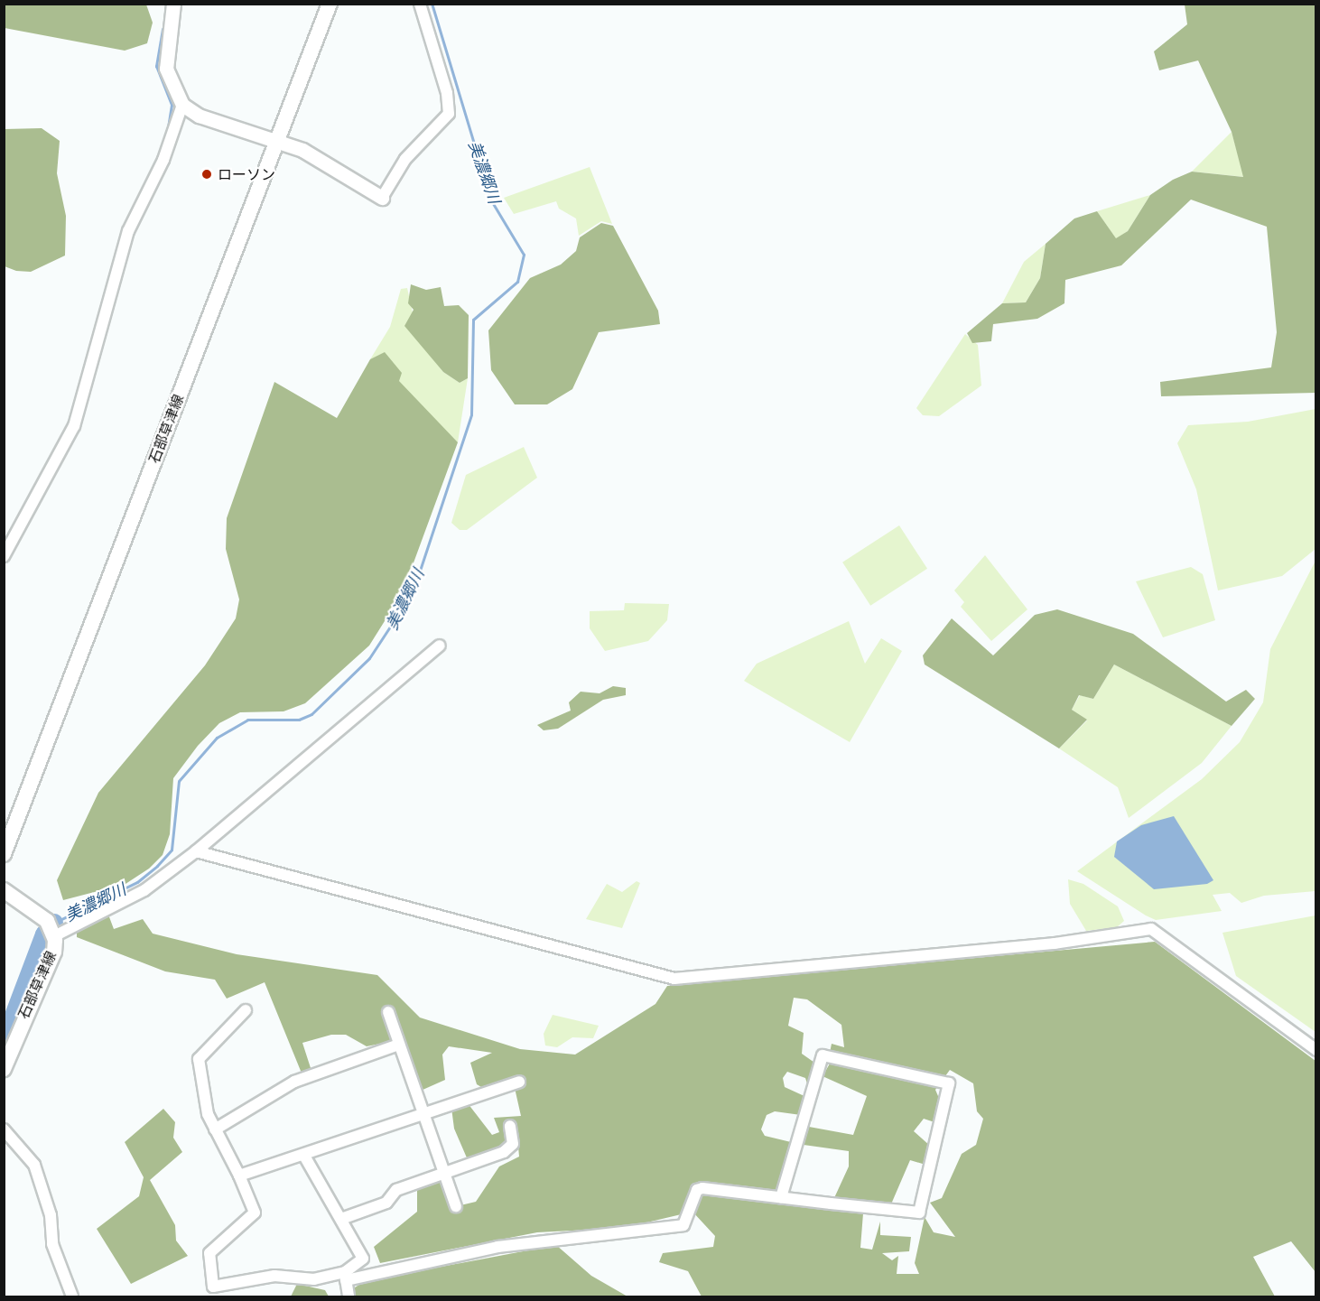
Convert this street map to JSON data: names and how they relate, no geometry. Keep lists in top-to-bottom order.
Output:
{
  "streets": {
    "main road": ["石部草津線"]
  },
  "water": ["美濃郷川"],
  "places": ["ローソン"]
}
